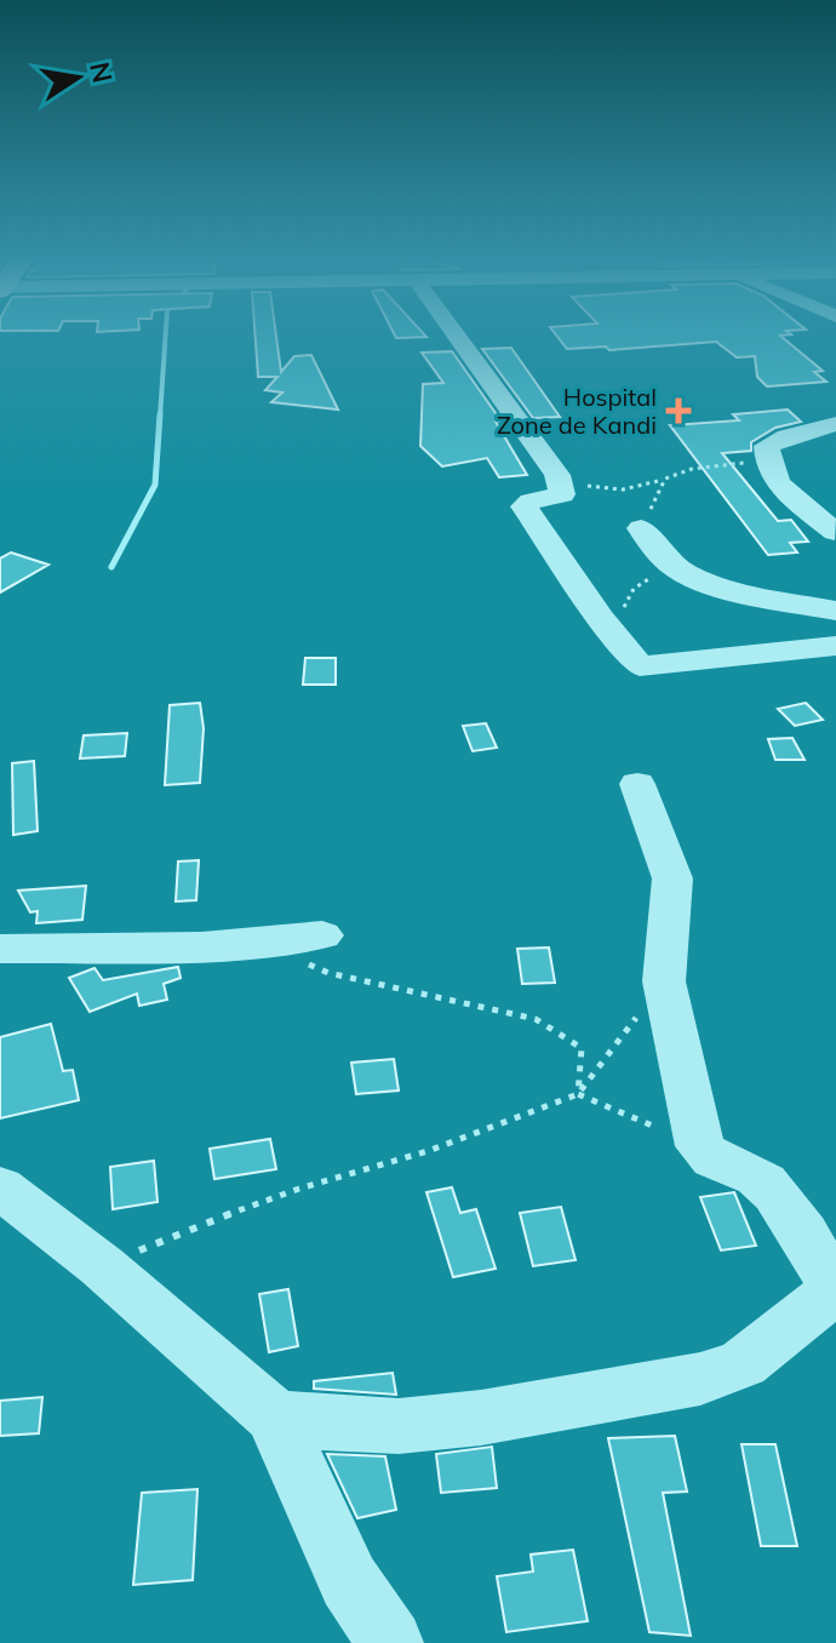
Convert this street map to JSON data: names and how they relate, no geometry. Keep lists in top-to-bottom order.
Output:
{
  "places": {
    "health": ["Hospital Zone de Kandi"]
  },
  "north": "right"
}
